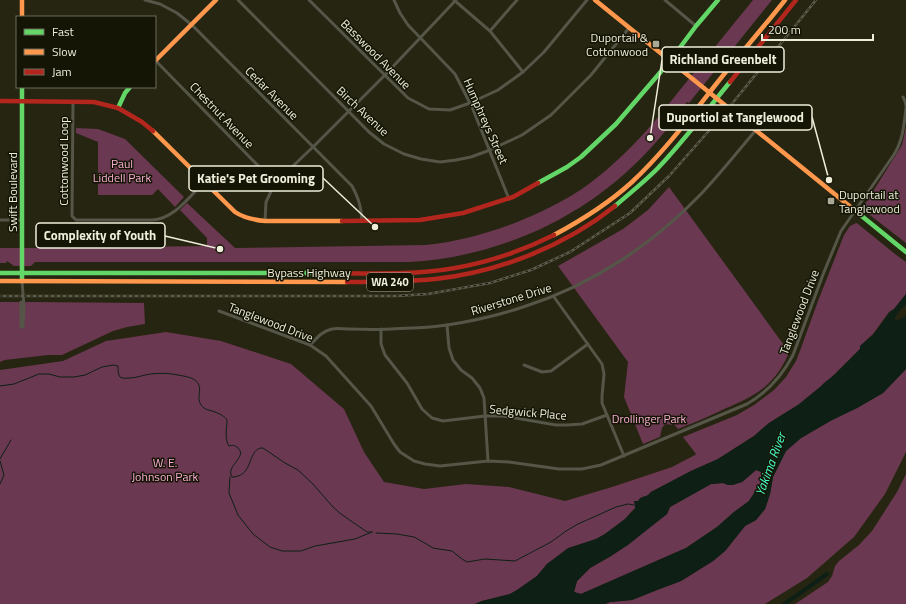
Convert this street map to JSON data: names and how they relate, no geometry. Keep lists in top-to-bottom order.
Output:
{
  "streets": {
    "main road": ["Swift Boulevard", "Bypass Highway", "WA 240"],
    "street": [
      "Basswood Avenue",
      "Cedar Avenue",
      "Birch Avenue",
      "Chestnut Avenue",
      "Humphreys Street",
      "Cottonwood Loop",
      "Riverstone Drive",
      "Tanglewood Drive",
      "Sedgwick Place"
    ]
  },
  "crossings": [
    ["Basswood Avenue", "Humphreys Street"],
    ["Birch Avenue", "Humphreys Street"],
    ["Swift Boulevard", "Bypass Highway"],
    ["Riverstone Drive", "Tanglewood Drive"],
    ["Riverstone Drive", "Sedgwick Place"]
  ],
  "water": ["Yakima River"],
  "parks": ["Paul Liddell Park", "Drollinger Park", "W. E. Johnson Park"],
  "places": {
    "transit": ["Duportail & Cottonwood", "Duportail at Tanglewood"],
    "other": [
      "Richland Greenbelt",
      "Duportiol at Tanglewood",
      "Katie's Pet Grooming",
      "Complexity of Youth"
    ]
  },
  "legend": ["Fast", "Slow", "Jam"],
  "scale_bar": "200 m"
}
